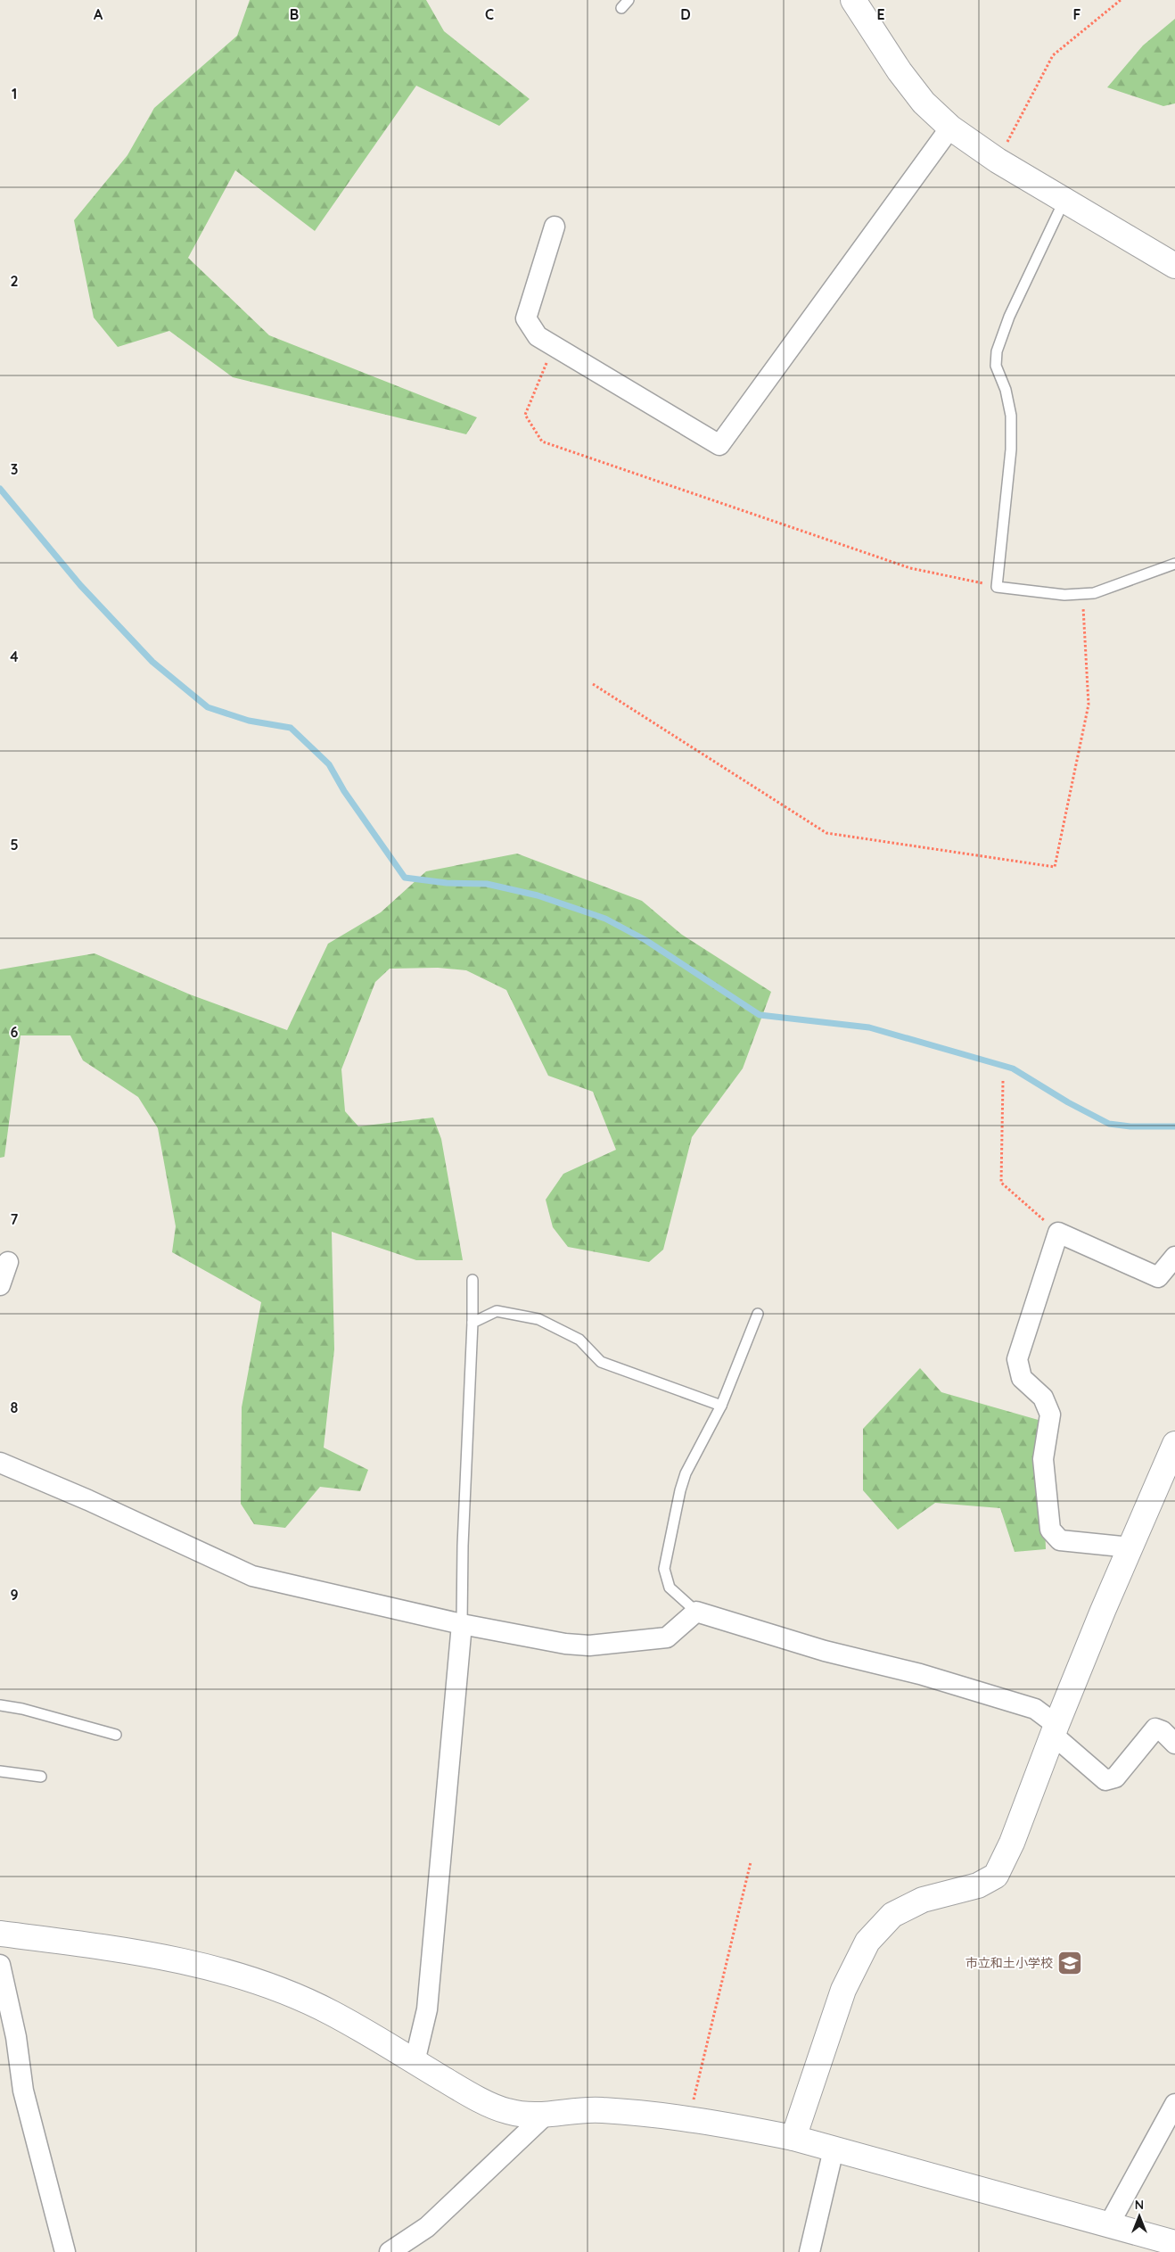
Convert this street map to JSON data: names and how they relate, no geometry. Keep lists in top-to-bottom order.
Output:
{
  "places": {
    "school or university": ["市立和土小学校"]
  },
  "north": "top",
  "grid": {
    "columns": [
      "A",
      "B",
      "C",
      "D",
      "E",
      "F"
    ],
    "rows": [
      "1",
      "2",
      "3",
      "4",
      "5",
      "6",
      "7",
      "8",
      "9"
    ]
  }
}
